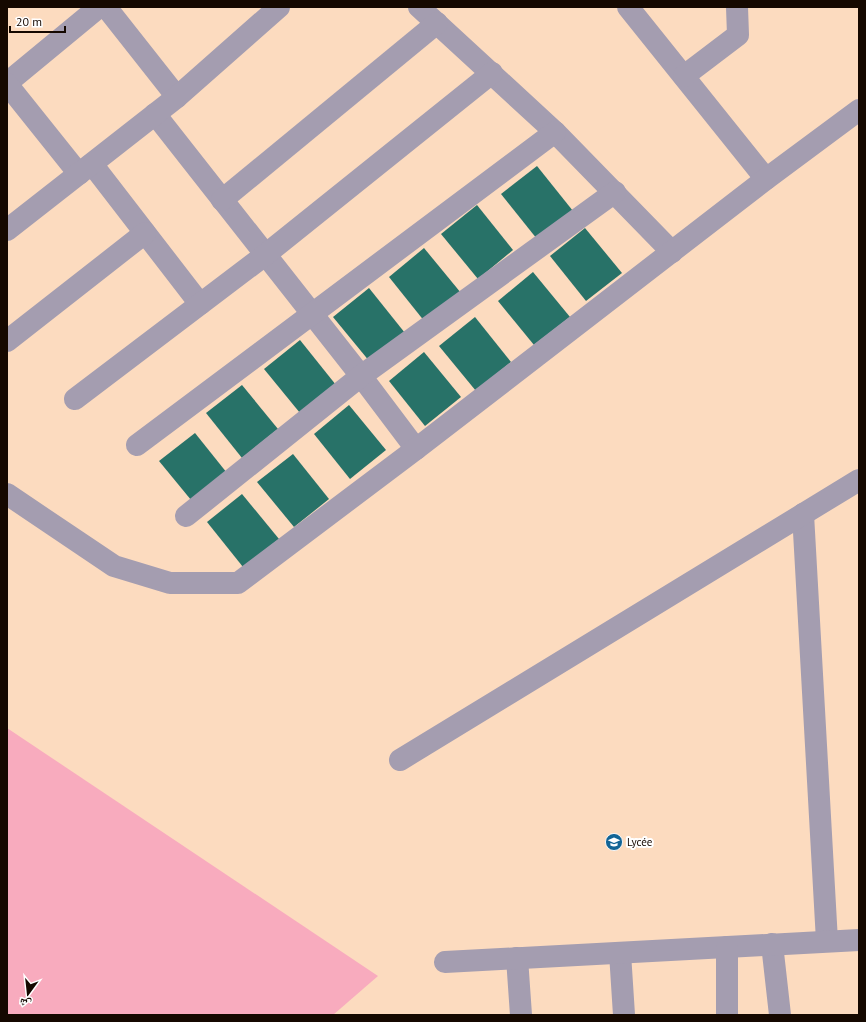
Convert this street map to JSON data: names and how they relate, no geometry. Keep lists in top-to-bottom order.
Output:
{
  "places": {
    "school or university": ["Lycée"]
  },
  "scale_bar": "20 m",
  "north": "bottom"
}
